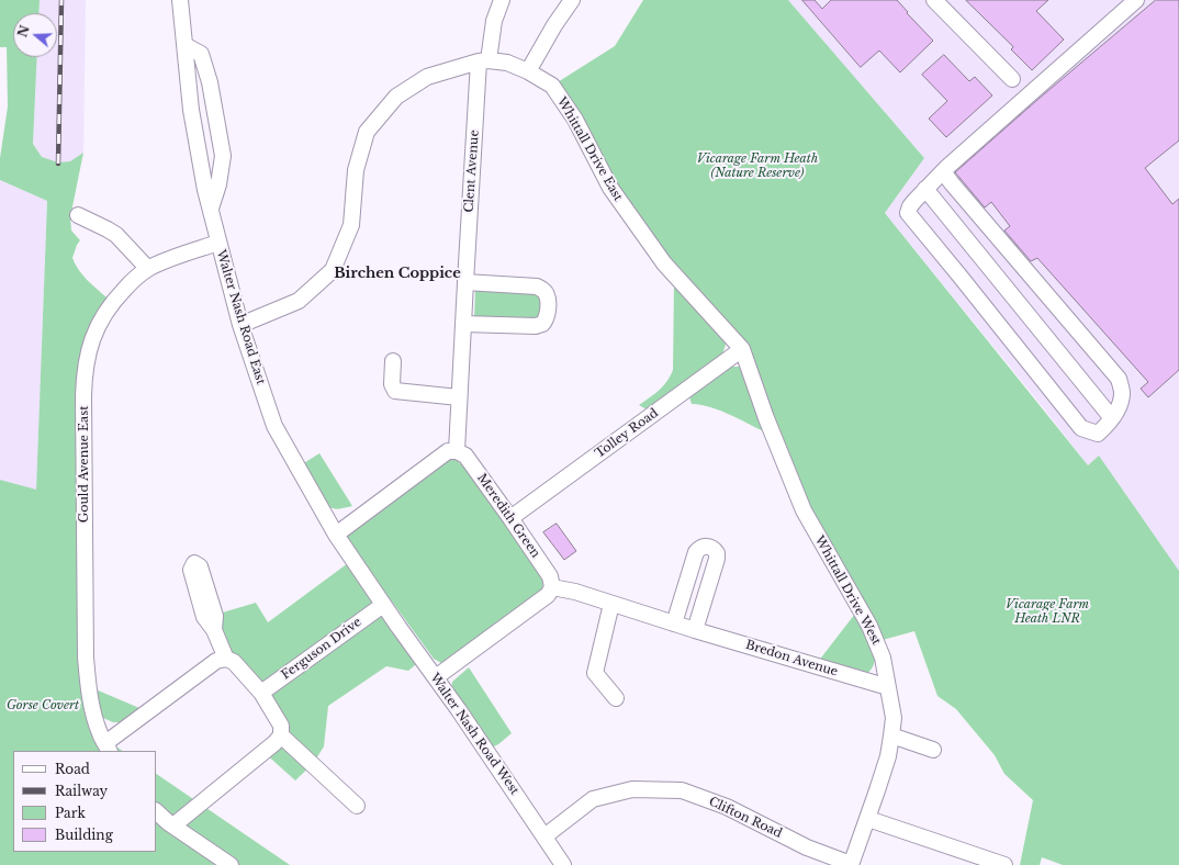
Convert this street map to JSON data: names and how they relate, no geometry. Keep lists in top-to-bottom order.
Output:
{
  "streets": {
    "street": [
      "Whittall Drive East",
      "Clent Avenue",
      "Walter Nash Road East",
      "Tolley Road",
      "Gould Avenue East",
      "Meredith Green",
      "Whittall Drive West",
      "Ferguson Drive",
      "Bredon Avenue",
      "Walter Nash Road West",
      "Clifton Road"
    ]
  },
  "crossings": [
    ["Whittall Drive East", "Clent Avenue"],
    ["Whittall Drive East", "Walter Nash Road East"],
    ["Whittall Drive East", "Tolley Road"],
    ["Whittall Drive East", "Whittall Drive West"],
    ["Clent Avenue", "Meredith Green"],
    ["Walter Nash Road East", "Gould Avenue East"],
    ["Walter Nash Road East", "Ferguson Drive"],
    ["Walter Nash Road East", "Walter Nash Road West"],
    ["Tolley Road", "Meredith Green"],
    ["Tolley Road", "Whittall Drive West"],
    ["Meredith Green", "Bredon Avenue"],
    ["Whittall Drive West", "Bredon Avenue"],
    ["Whittall Drive West", "Clifton Road"],
    ["Ferguson Drive", "Walter Nash Road West"],
    ["Walter Nash Road West", "Clifton Road"]
  ],
  "districts": ["Birchen Coppice"],
  "parks": ["Vicarage Farm Heath (Nature Reserve)", "Vicarage Farm Heath LNR", "Gorse Covert"],
  "legend": [
    "Road",
    "Railway",
    "Park",
    "Building"
  ],
  "north": "left"
}
